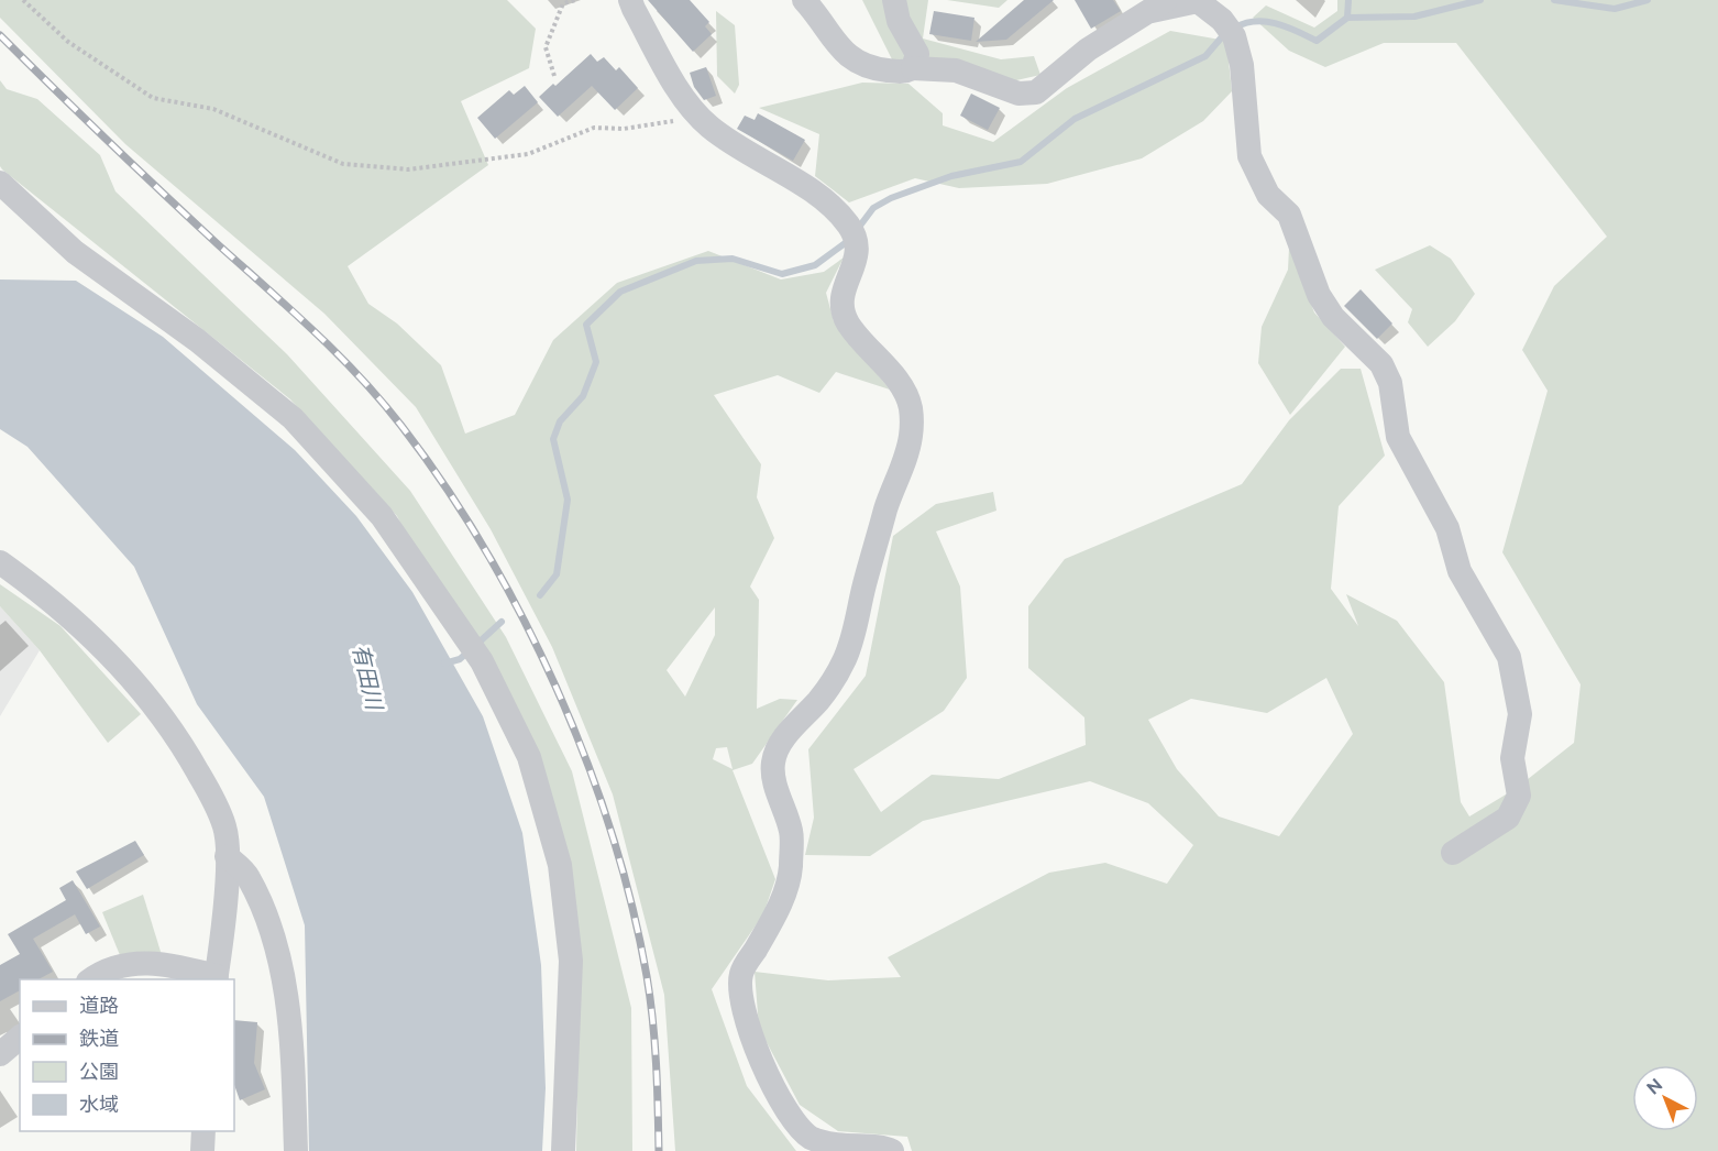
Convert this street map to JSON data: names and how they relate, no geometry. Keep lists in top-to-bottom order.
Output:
{
  "water": ["有田川"],
  "legend": [
    "道路",
    "鉄道",
    "公園",
    "水域"
  ],
  "north": "top left"
}
